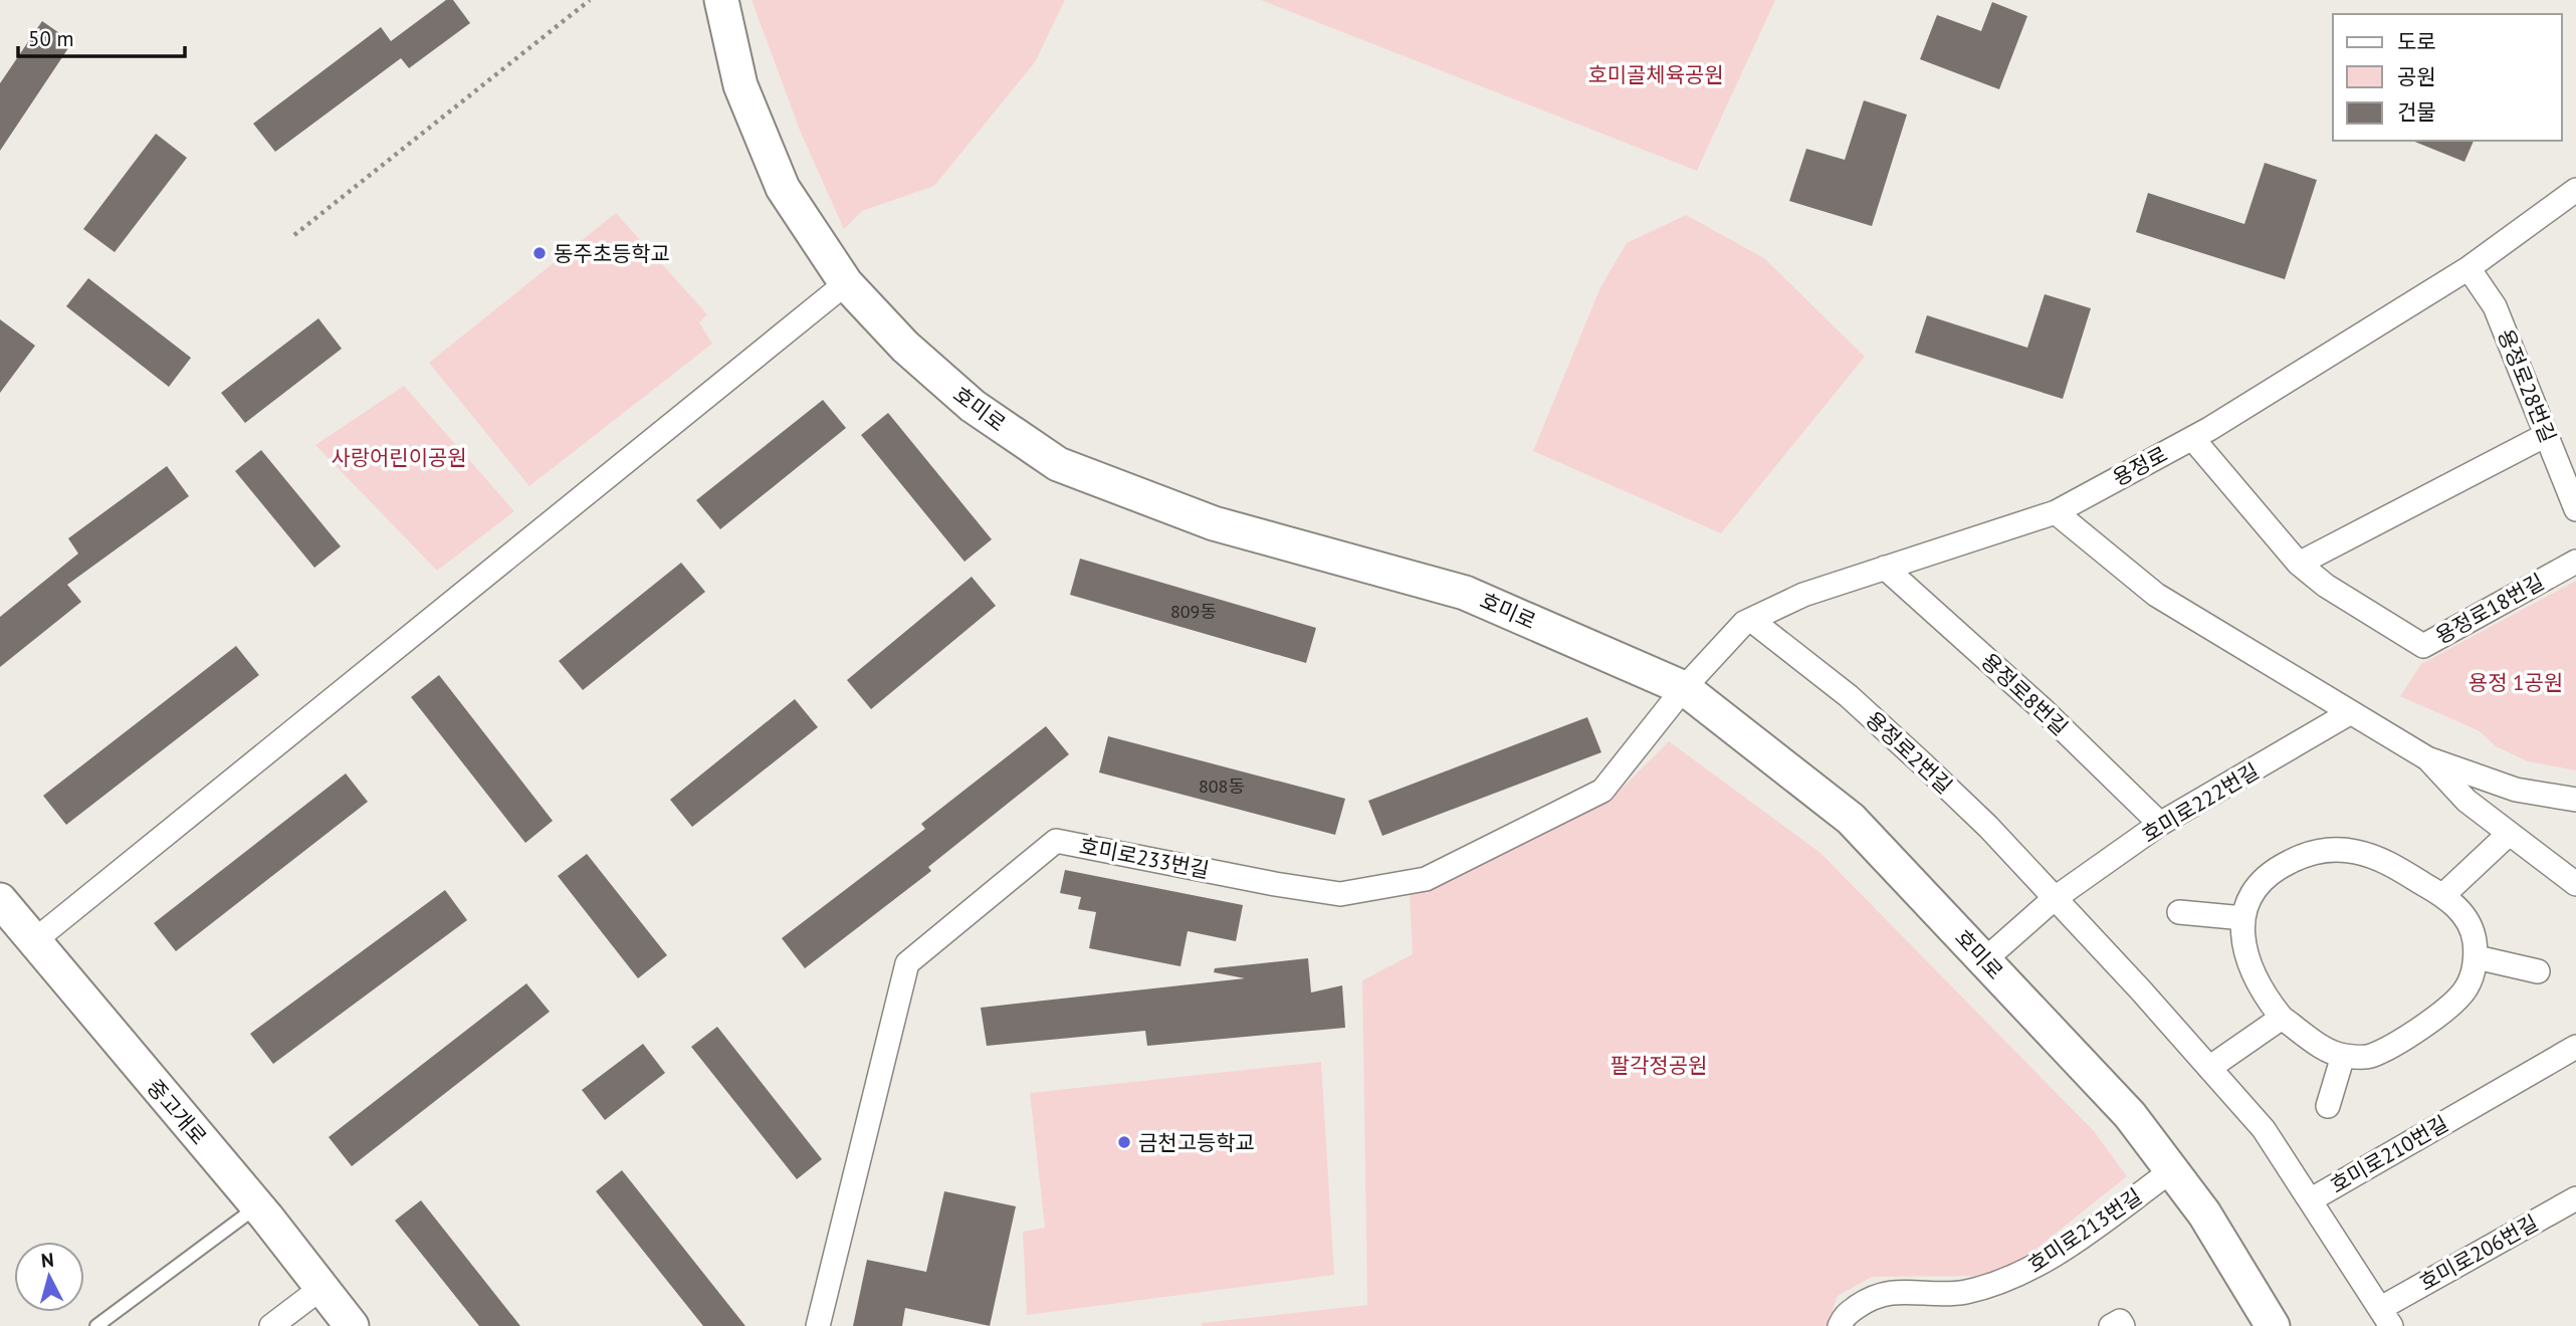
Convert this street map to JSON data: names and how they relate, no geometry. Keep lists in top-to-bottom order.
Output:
{
  "streets": {
    "street": [
      "용정로28번길",
      "호미로",
      "용정로",
      "용정로18번길",
      "용정로8번길",
      "용정로2번길",
      "호미로222번길",
      "호미로233번길",
      "중고개로",
      "호미로210번길",
      "호미로213번길",
      "호미로206번길"
    ]
  },
  "crossings": [
    ["용정로28번길", "용정로"],
    ["호미로", "용정로"],
    ["호미로", "호미로222번길"],
    ["호미로", "호미로233번길"],
    ["호미로", "호미로213번길"],
    ["용정로", "용정로18번길"],
    ["용정로", "용정로8번길"],
    ["용정로", "용정로2번길"],
    ["용정로", "호미로233번길"],
    ["용정로8번길", "호미로222번길"],
    ["용정로2번길", "호미로222번길"]
  ],
  "parks": [
    "호미골체육공원",
    "사랑어린이공원",
    "용정 1공원",
    "팔각정공원"
  ],
  "places": ["동주초등학교", "금천고등학교"],
  "house_numbers": ["809동", "808동"],
  "legend": ["도로", "공원", "건물"],
  "scale_bar": "50 m",
  "north": "top"
}
